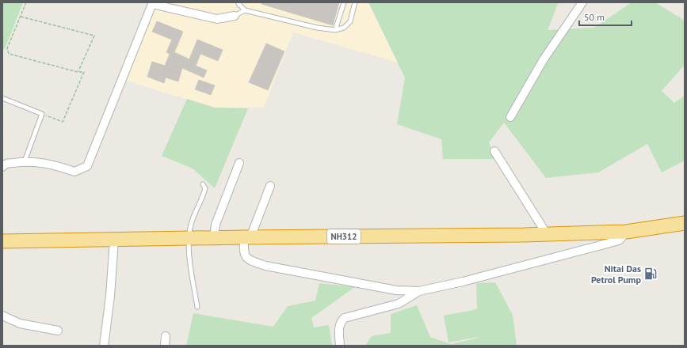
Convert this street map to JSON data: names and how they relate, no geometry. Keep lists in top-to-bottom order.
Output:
{
  "streets": {
    "highway": ["NH312"]
  },
  "places": {
    "fuel station": ["Nitai Das Petrol Pump"]
  },
  "scale_bar": "50 m"
}
